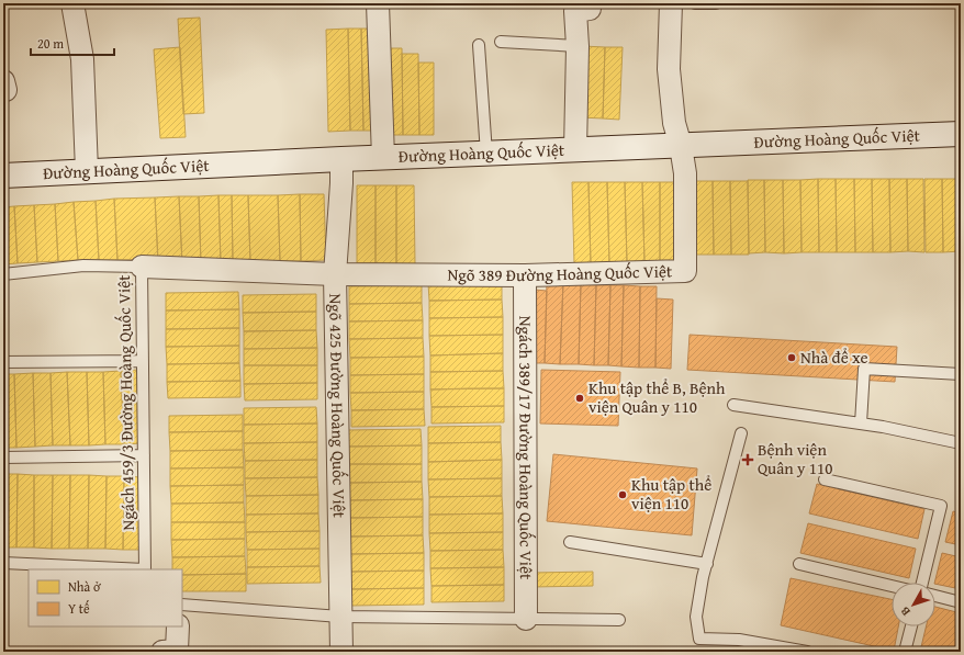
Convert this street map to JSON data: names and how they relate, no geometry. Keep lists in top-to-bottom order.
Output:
{
  "streets": {
    "main road": ["Đường Hoàng Quốc Việt"],
    "street": ["Ngõ 389 Đường Hoàng Quốc Việt", "Ngõ 425 Đường Hoàng Quốc Việt", "Ngách 389/17 Đường Hoàng Quốc Việt"],
    "lane": ["Ngách 459/3 Đường Hoàng Quốc Việt"]
  },
  "crossings": [
    ["Đường Hoàng Quốc Việt", "Ngõ 389 Đường Hoàng Quốc Việt"],
    ["Đường Hoàng Quốc Việt", "Ngõ 425 Đường Hoàng Quốc Việt"],
    ["Ngõ 389 Đường Hoàng Quốc Việt", "Ngách 459/3 Đường Hoàng Quốc Việt"],
    ["Ngõ 389 Đường Hoàng Quốc Việt", "Ngõ 425 Đường Hoàng Quốc Việt"],
    ["Ngõ 389 Đường Hoàng Quốc Việt", "Ngách 389/17 Đường Hoàng Quốc Việt"]
  ],
  "places": {
    "other": ["Nhà để xe", "Khu tập thể B, Bệnh viện Quân y 110", "Khu tập thể viện 110"],
    "health": ["Bệnh viện Quân y 110"]
  },
  "legend": ["Nhà ở", "Y tế"],
  "scale_bar": "20 m",
  "north": "bottom left"
}
